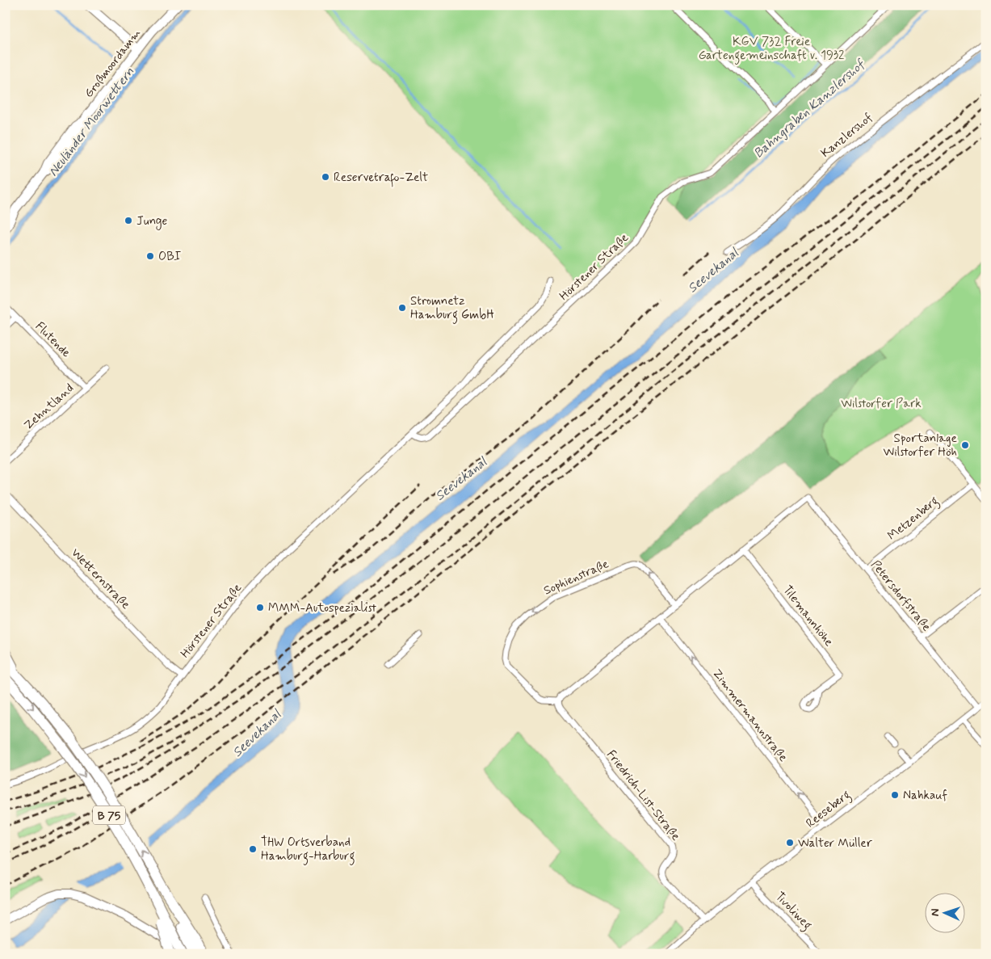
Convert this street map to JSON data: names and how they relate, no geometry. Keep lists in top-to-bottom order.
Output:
{
  "streets": {
    "highway": ["B 75"],
    "main road": ["Großmoordamm"],
    "street": [
      "Kanzlershof",
      "Hörstener Straße",
      "Flutende",
      "Zehntland",
      "Metzenberg",
      "Sophienstraße",
      "Wetternstraße",
      "Petersdorfstraße",
      "Tilemannhöhe",
      "Zimmermannstraße",
      "Friedrich-List-Straße",
      "Reeseberg",
      "Tivoliweg"
    ]
  },
  "crossings": [
    ["Hörstener Straße", "Wetternstraße"],
    ["Flutende", "Zehntland"],
    ["Metzenberg", "Petersdorfstraße"],
    ["Sophienstraße", "Friedrich-List-Straße"],
    ["Petersdorfstraße", "Tilemannhöhe"],
    ["Petersdorfstraße", "Reeseberg"],
    ["Zimmermannstraße", "Reeseberg"],
    ["Friedrich-List-Straße", "Reeseberg"],
    ["Reeseberg", "Tivoliweg"]
  ],
  "one_way": ["Zimmermannstraße"],
  "water": ["Bahngraben Kanzlershof", "Neuländer Moorwettern", "Seevekanal"],
  "parks": ["KGV 732 Freie Gartengemeinschaft v. 1932", "Wilstorfer Park"],
  "places": [
    "Reservetrafo-Zelt",
    "Junge",
    "OBI",
    "Stromnetz Hamburg GmbH",
    "Sportanlage Wilstorfer Höh",
    "MMM-Autospezialist",
    "Nahkauf",
    "Walter Müller",
    "THW Ortsverband Hamburg-Harburg"
  ],
  "north": "left"
}
